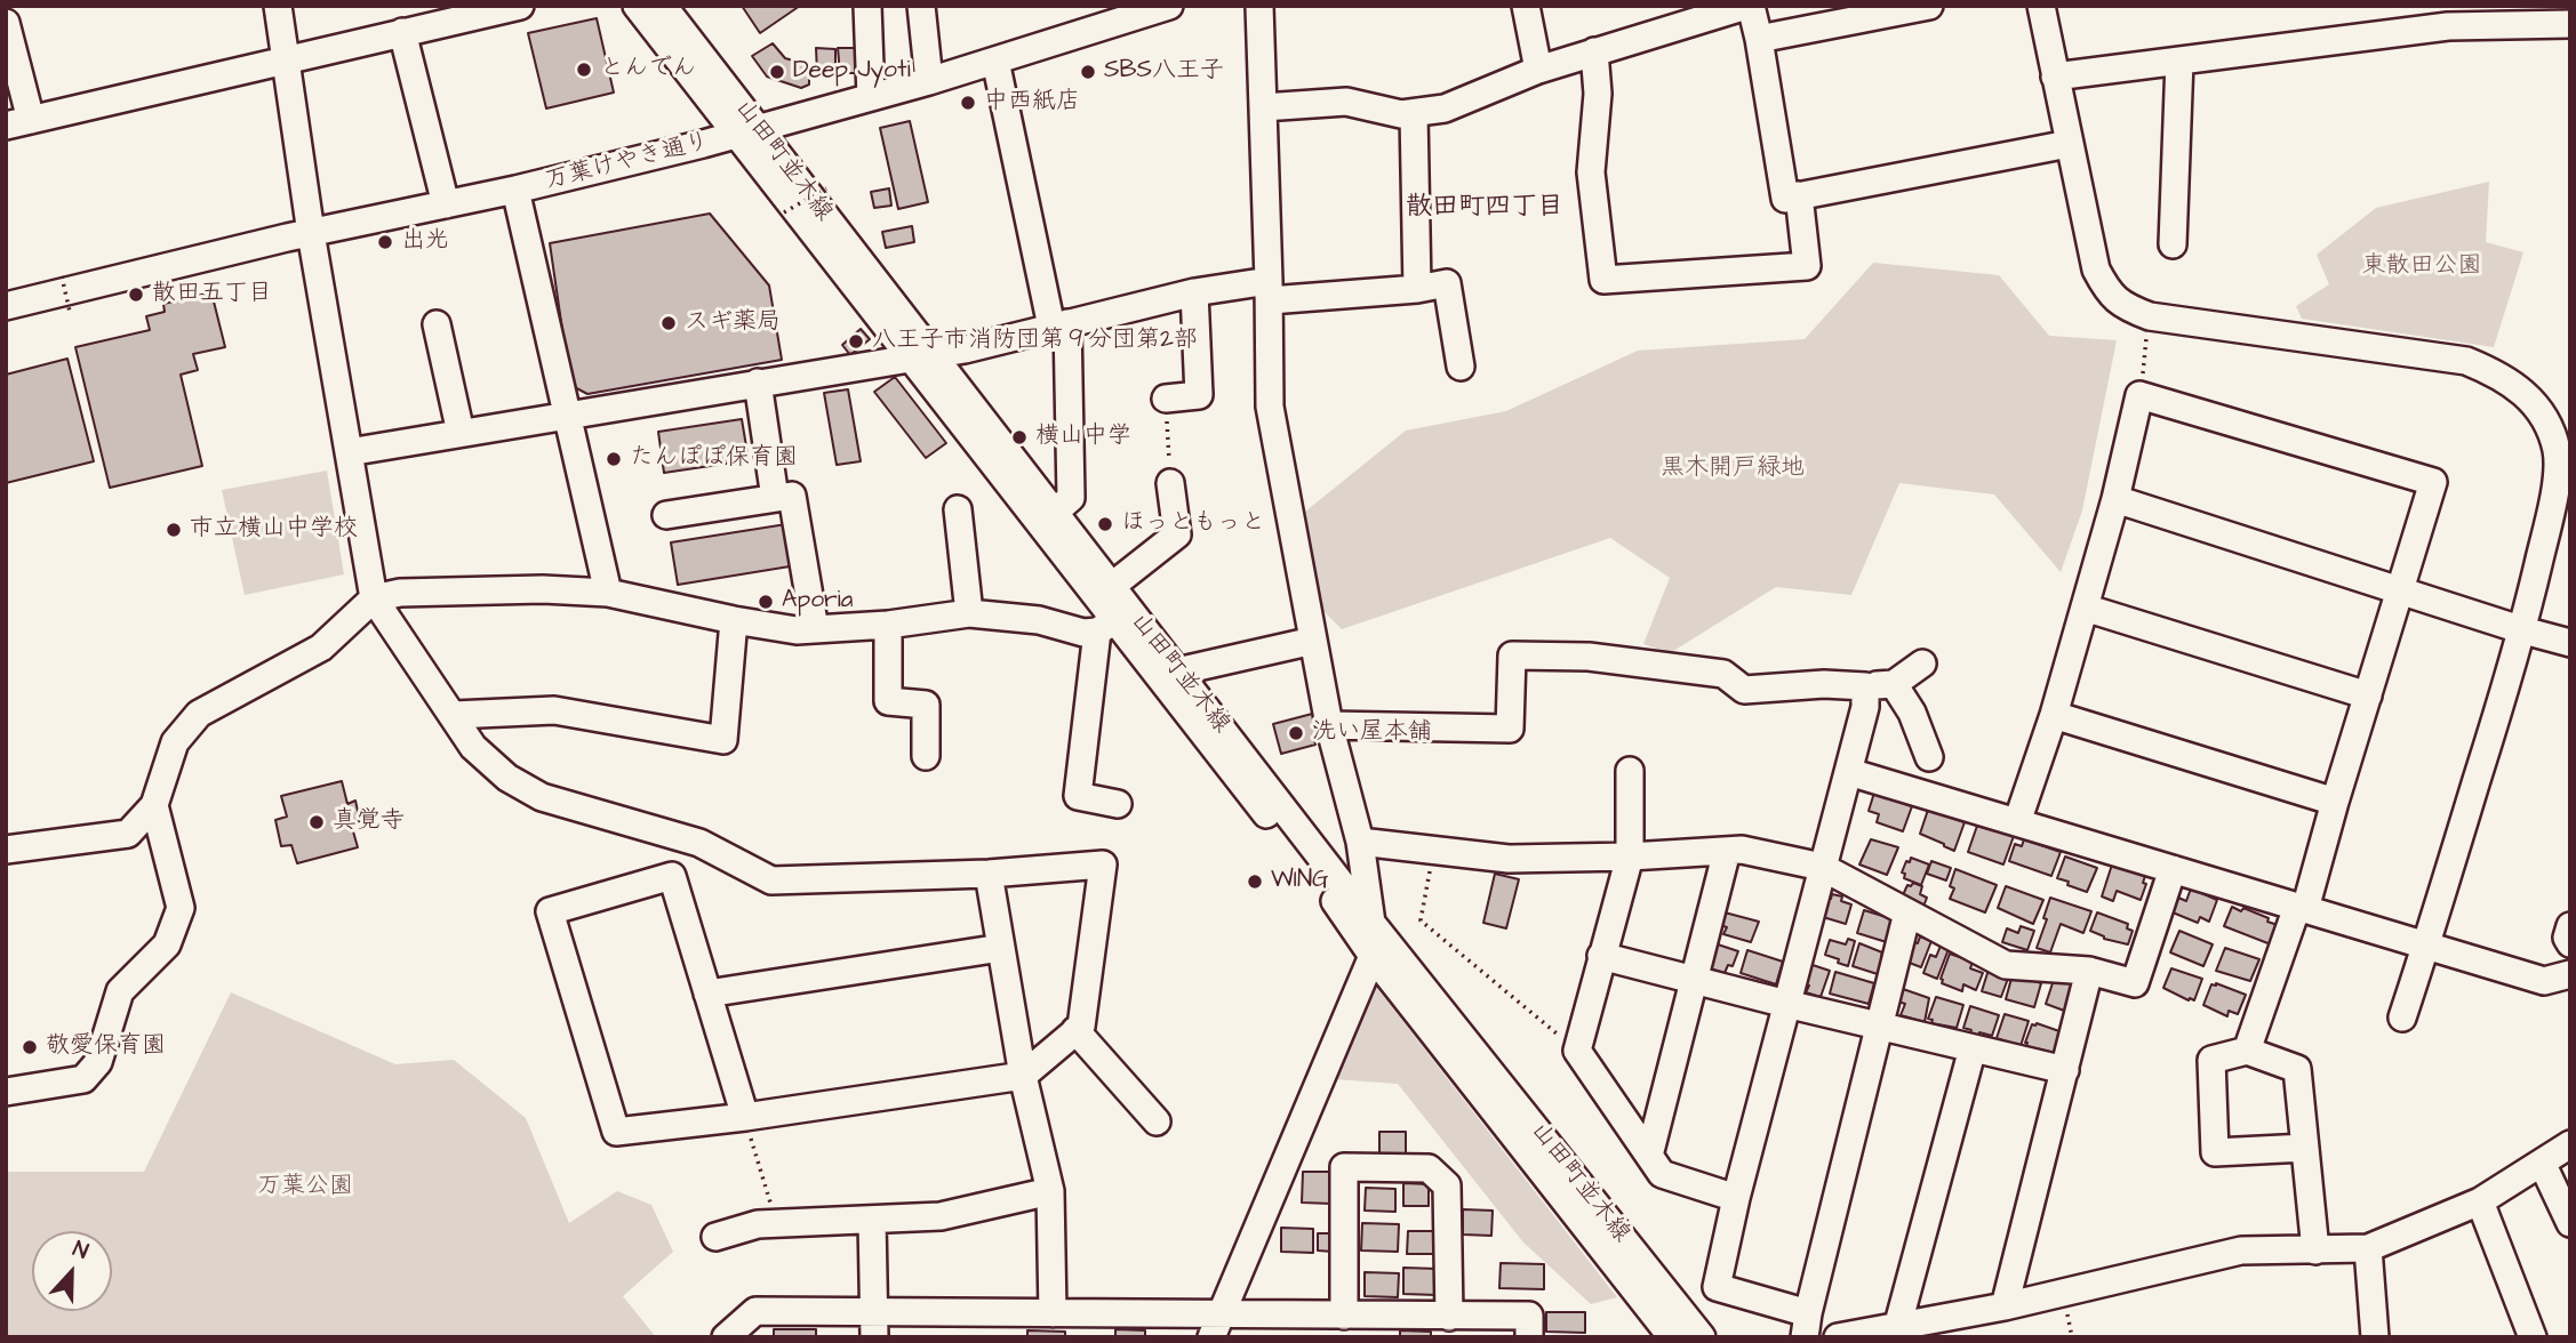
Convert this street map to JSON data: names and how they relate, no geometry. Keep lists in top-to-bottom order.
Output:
{
  "streets": {
    "street": ["山田町並木線", "万葉けやき通り"]
  },
  "crossings": [
    ["山田町並木線", "万葉けやき通り"]
  ],
  "districts": ["散田町四丁目"],
  "parks": ["東散田公園", "黒木開戸緑地", "万葉公園"],
  "places": [
    "とんでん",
    "Deep Jyoti",
    "SBS八王子",
    "中西紙店",
    "出光",
    "散田五丁目",
    "スギ薬局",
    "八王子市消防団第９分団第2部",
    "横山中学",
    "たんぽぽ保育園",
    "ほっともっと",
    "市立横山中学校",
    "Aporia",
    "洗い屋本舗",
    "真覚寺",
    "WING",
    "敬愛保育園"
  ],
  "north": "top"
}
